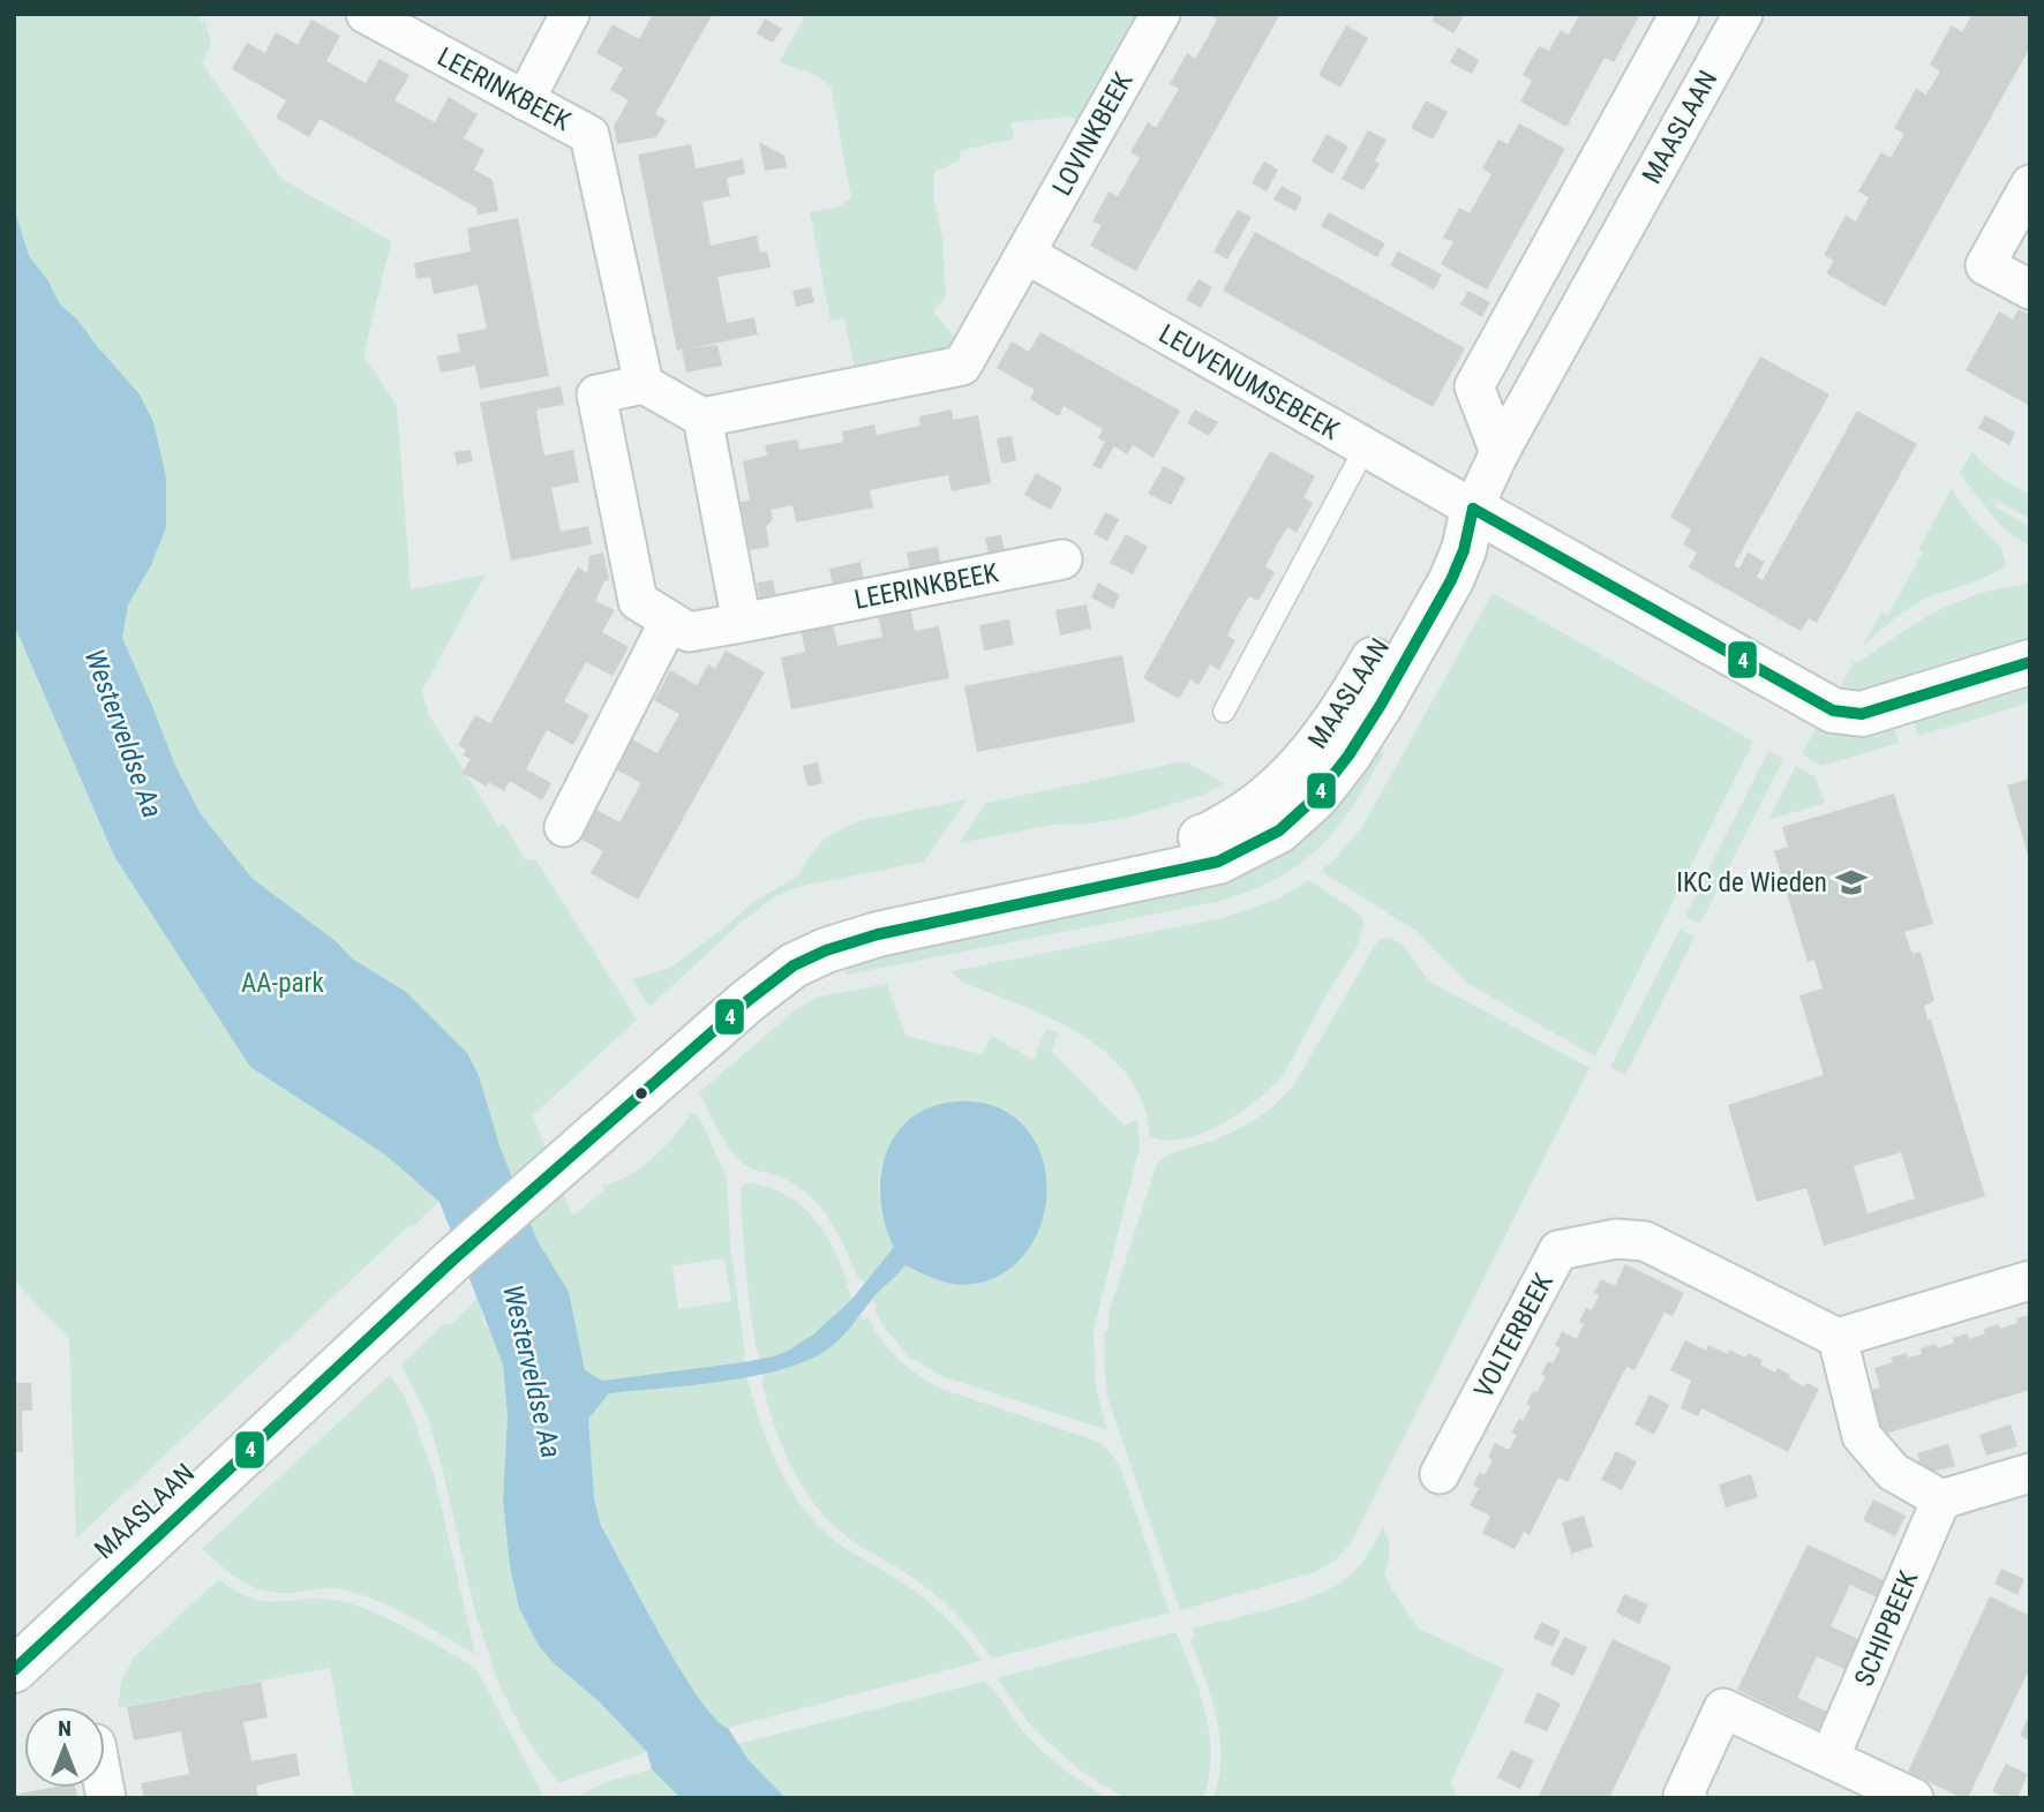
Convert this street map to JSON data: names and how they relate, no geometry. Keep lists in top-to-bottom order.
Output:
{
  "streets": {
    "street": [
      "LEERINKBEEK",
      "MAASLAAN",
      "LOVINKBEEK",
      "LEUVENUMSEBEEK",
      "VOLTERBEEK",
      "SCHIPBEEK"
    ]
  },
  "crossings": [
    ["MAASLAAN", "LEUVENUMSEBEEK"],
    ["LOVINKBEEK", "LEUVENUMSEBEEK"]
  ],
  "water": ["Westerveldse Aa"],
  "parks": ["AA-park"],
  "places": {
    "school or university": ["IKC de Wieden"]
  },
  "lines": ["transit line 4"],
  "north": "top"
}
